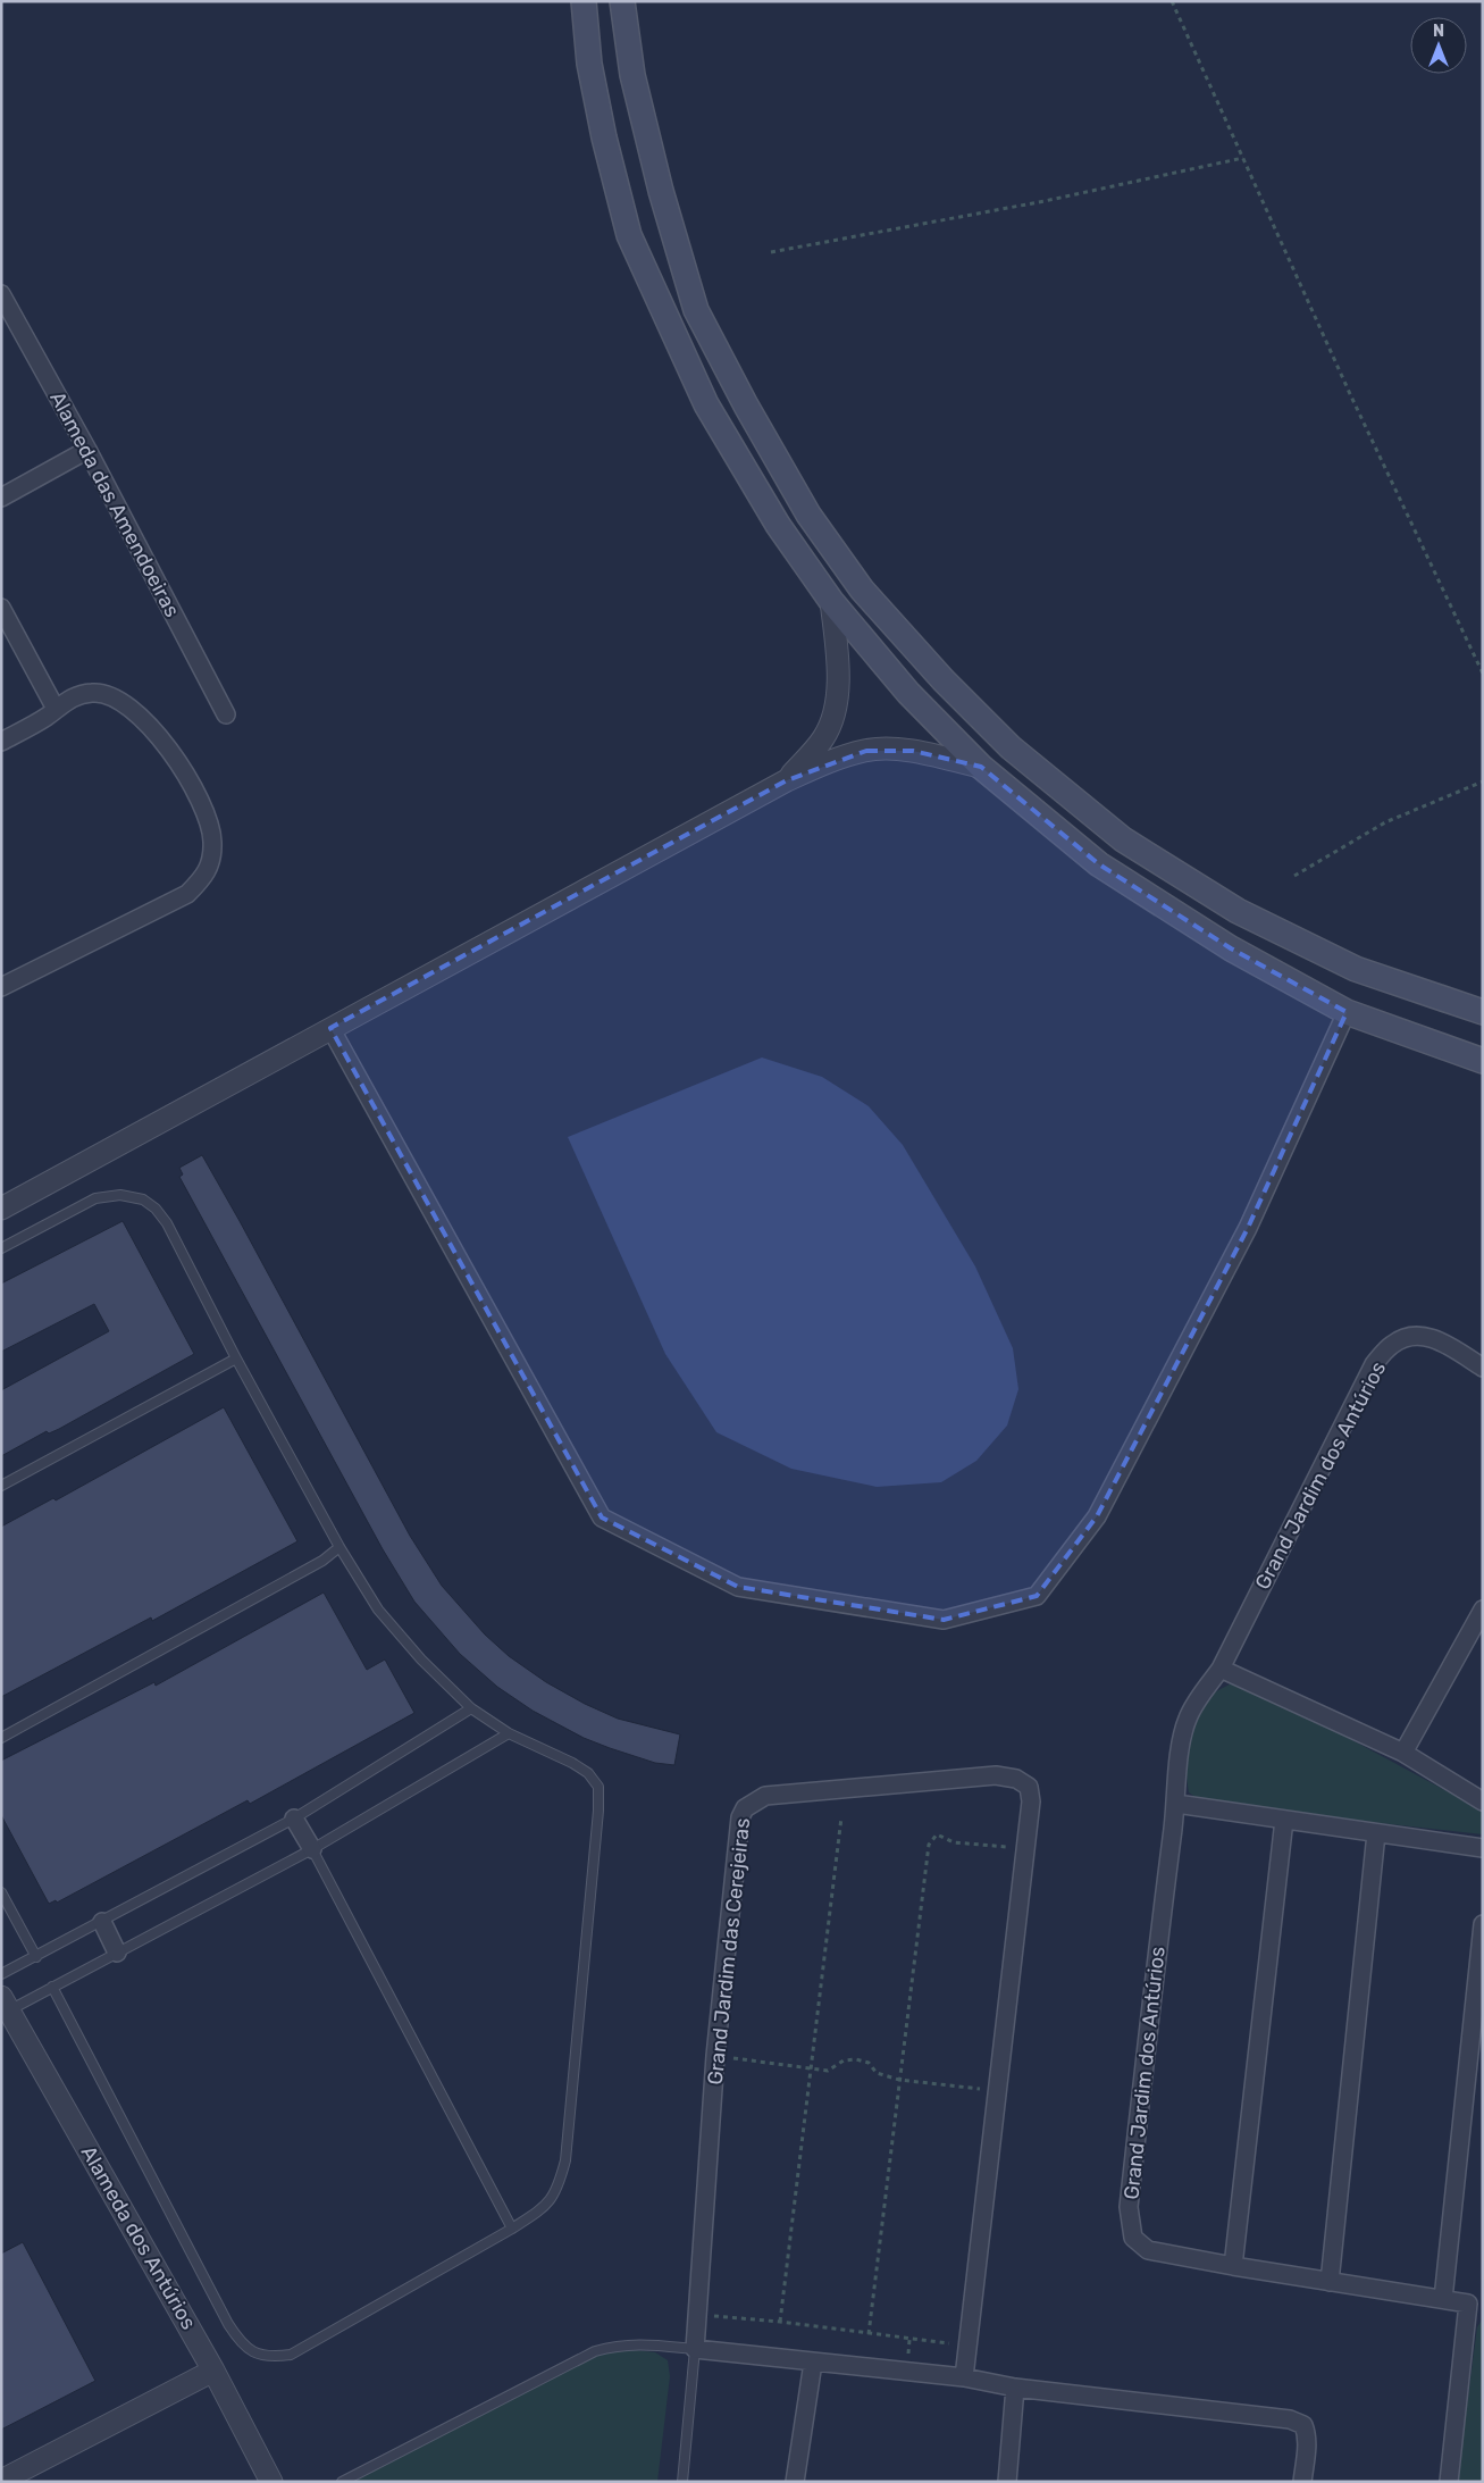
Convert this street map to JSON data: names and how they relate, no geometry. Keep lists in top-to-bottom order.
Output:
{
  "streets": {
    "street": [
      "Alameda das Amendoeiras",
      "Grand Jardim dos Antúrios",
      "Grand Jardim das Cerejeiras",
      "Alameda dos Antúrios"
    ]
  },
  "north": "top"
}
